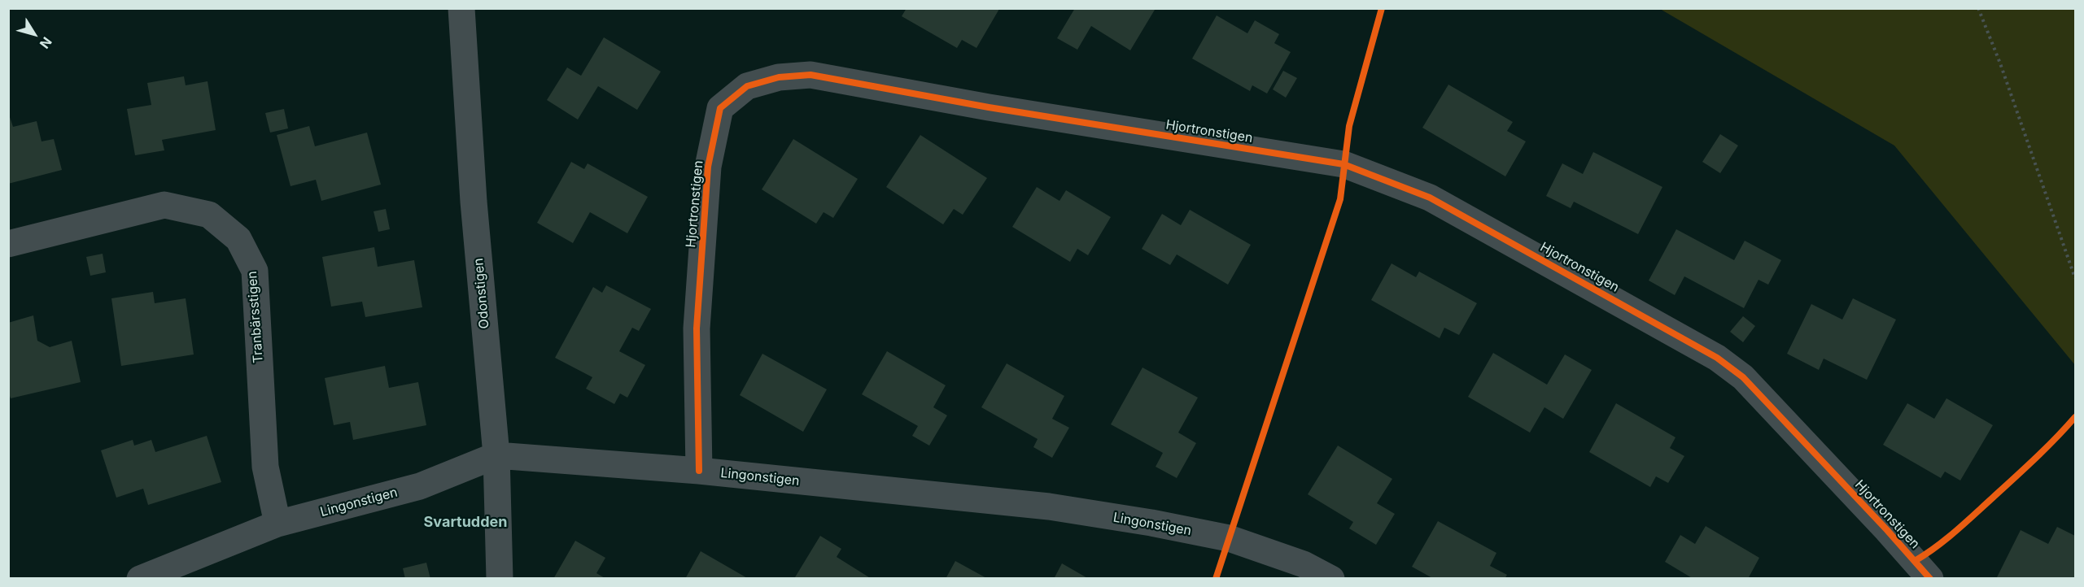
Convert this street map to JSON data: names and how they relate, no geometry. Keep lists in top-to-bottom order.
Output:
{
  "streets": {
    "street": [
      "Hjortronstigen",
      "Odonstigen",
      "Tranbärsstigen",
      "Lingonstigen"
    ]
  },
  "crossings": [
    ["Hjortronstigen", "Lingonstigen"],
    ["Odonstigen", "Lingonstigen"],
    ["Tranbärsstigen", "Lingonstigen"]
  ],
  "districts": ["Svartudden"],
  "north": "bottom right"
}
